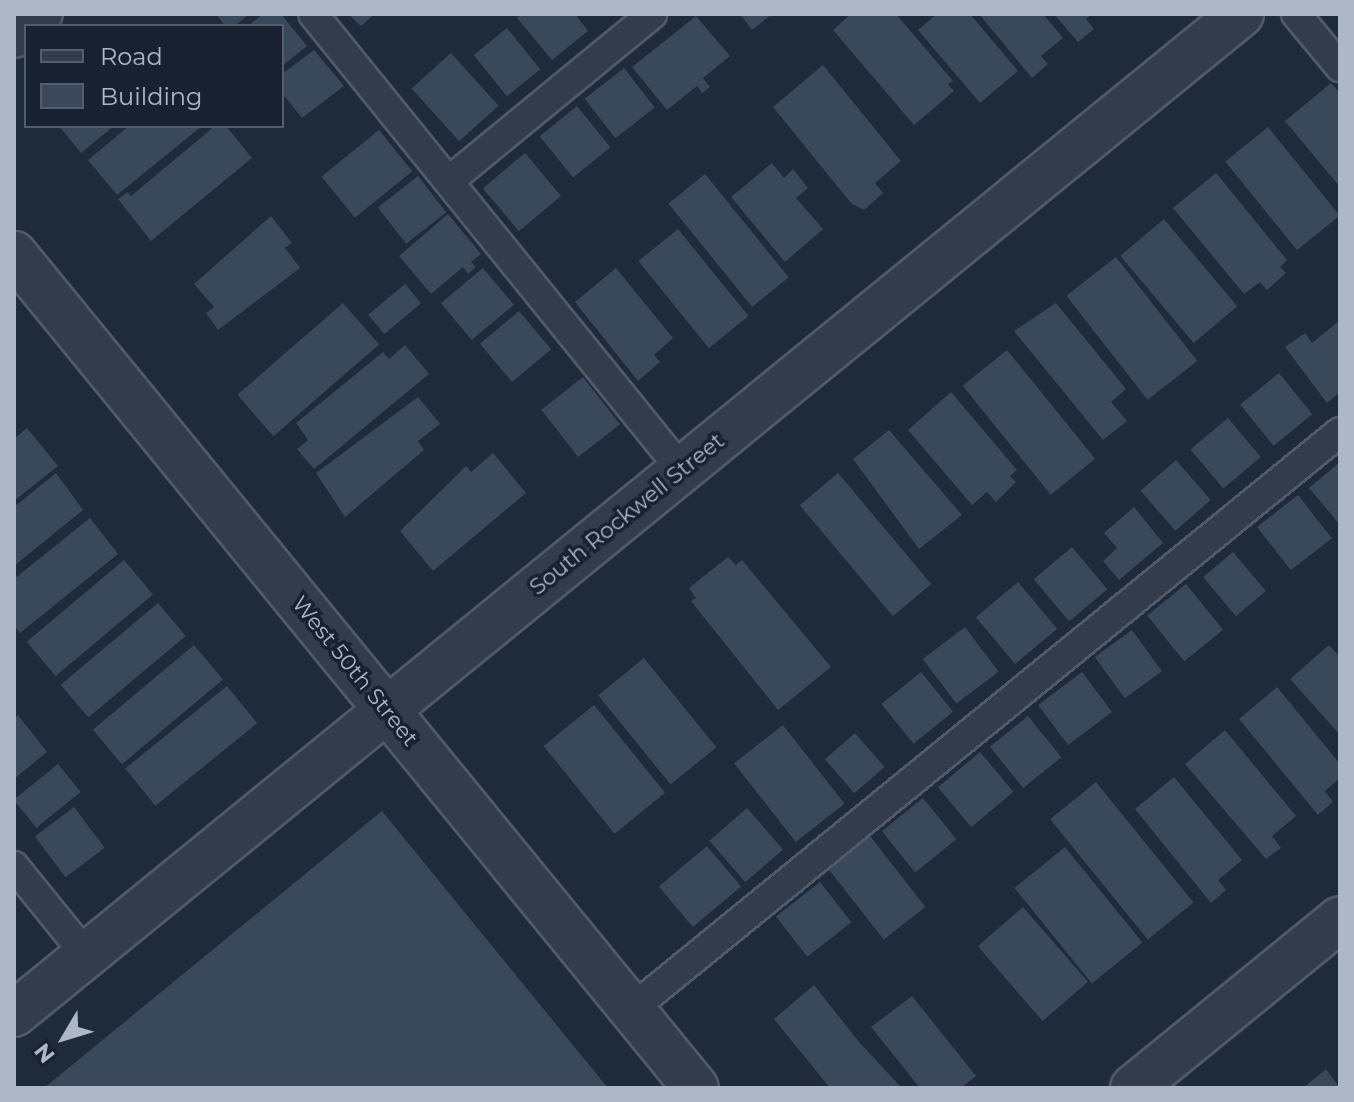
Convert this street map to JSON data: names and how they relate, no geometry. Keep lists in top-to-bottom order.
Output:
{
  "streets": {
    "street": ["South Rockwell Street", "West 50th Street"]
  },
  "crossings": [
    ["South Rockwell Street", "West 50th Street"]
  ],
  "legend": ["Road", "Building"],
  "north": "bottom left"
}
